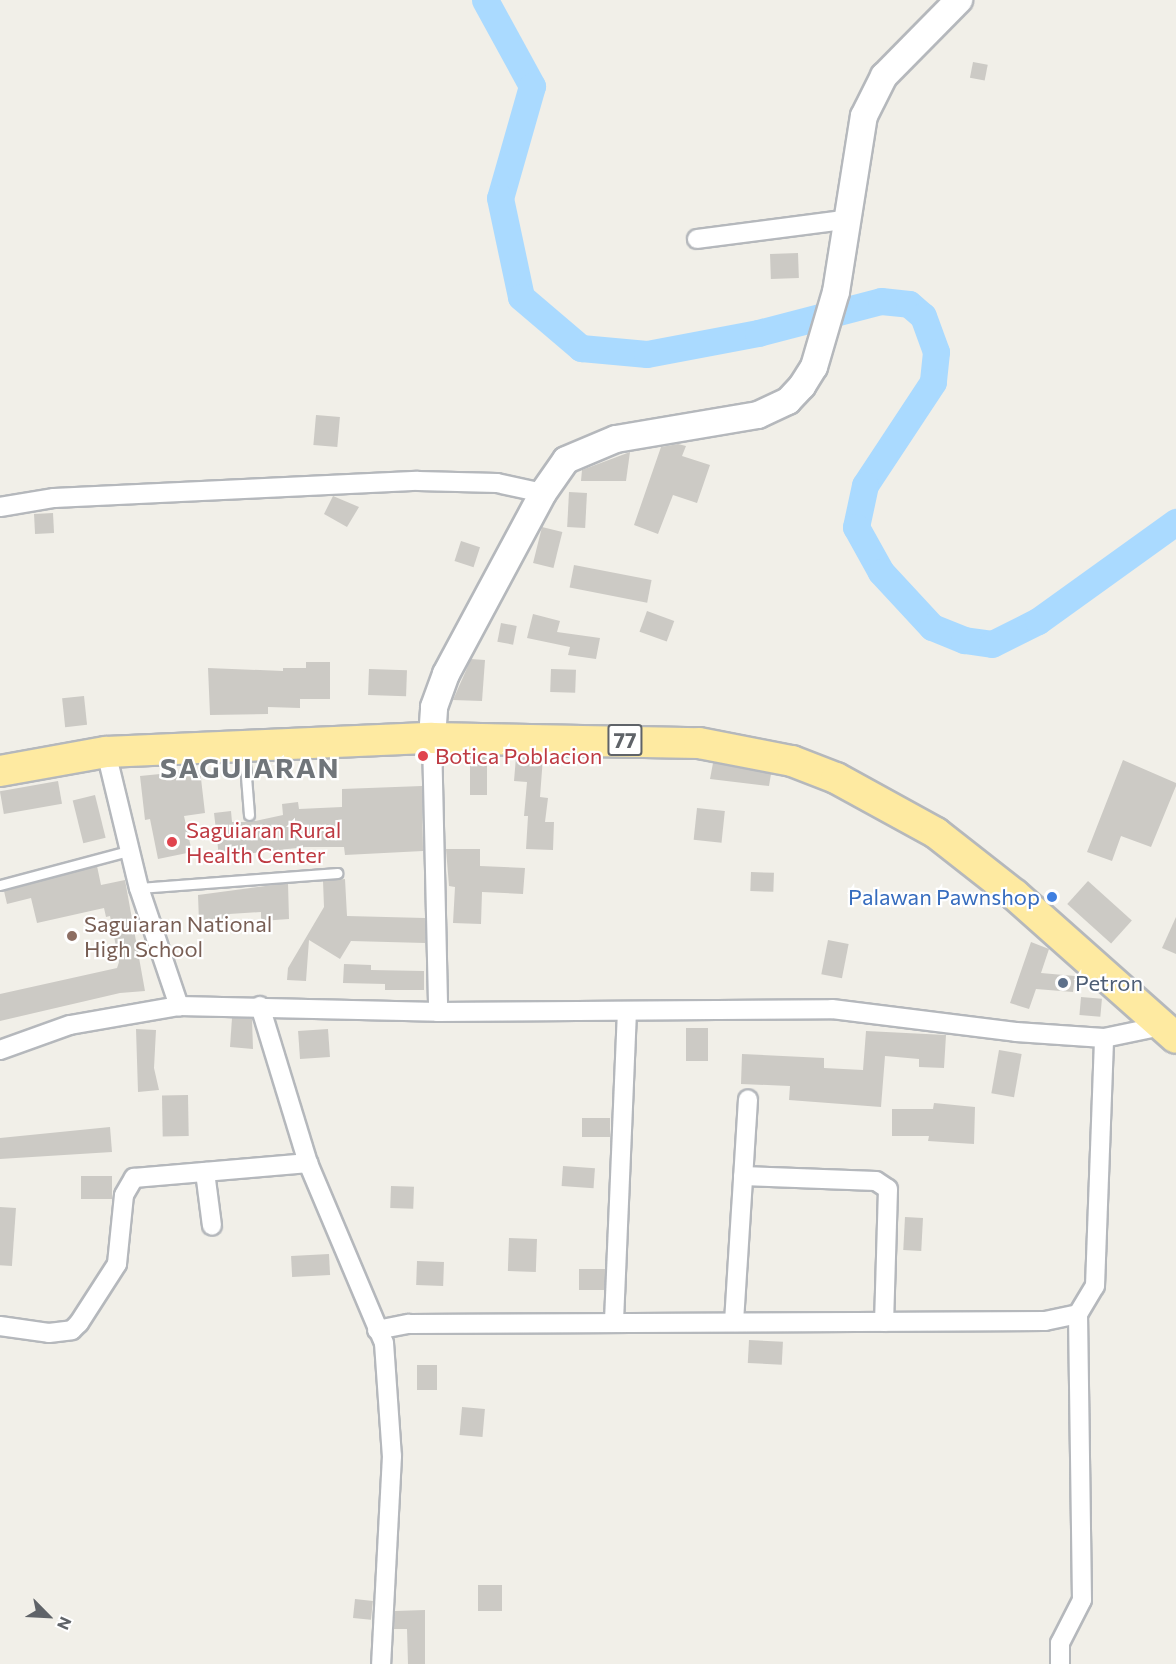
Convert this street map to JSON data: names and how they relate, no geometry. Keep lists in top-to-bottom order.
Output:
{
  "streets": {
    "highway": ["77"]
  },
  "districts": ["SAGUIARAN"],
  "places": [
    "Botica Poblacion",
    "Saguiaran Rural Health Center",
    "Palawan Pawnshop",
    "Saguiaran National High School",
    "Petron"
  ],
  "north": "bottom right"
}
